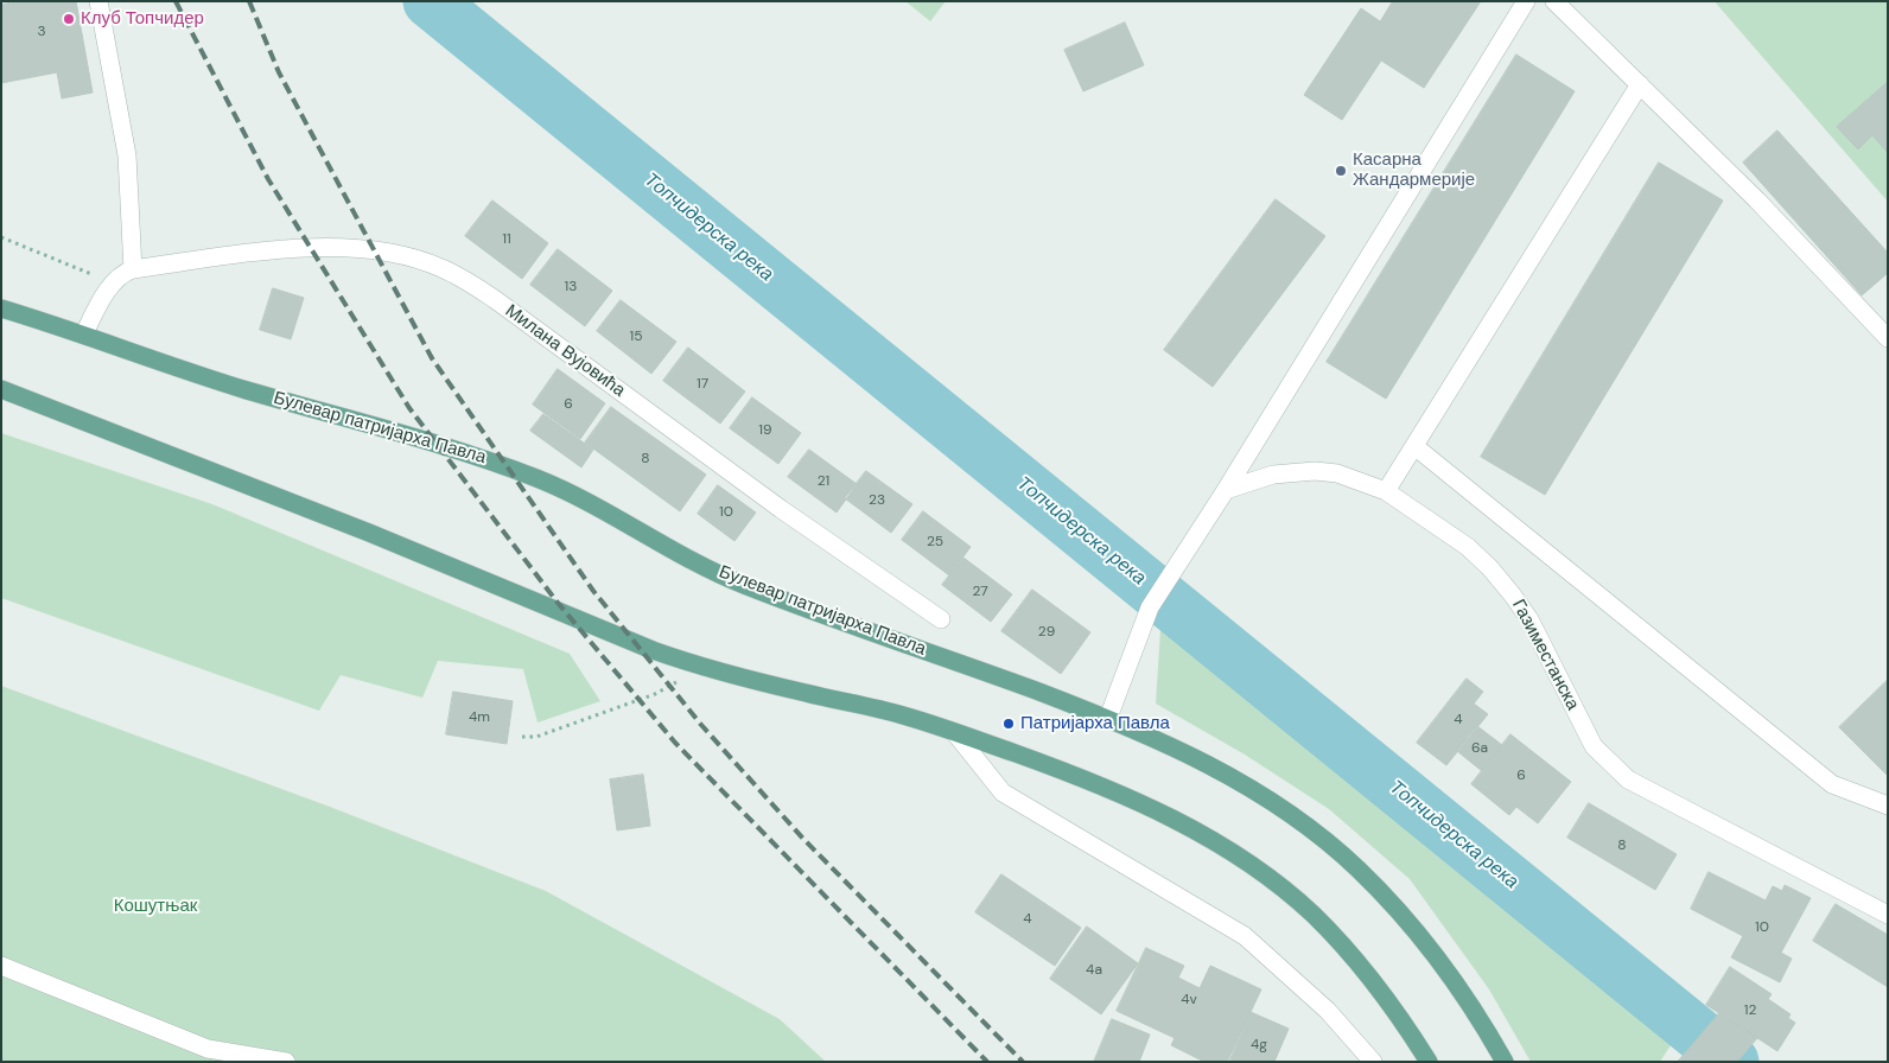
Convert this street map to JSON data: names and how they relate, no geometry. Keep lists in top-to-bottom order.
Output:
{
  "streets": {
    "main road": ["Булевар патријарха Павла"],
    "street": ["Милана Вујовића", "Газиместанска"]
  },
  "crossings": [
    ["Милана Вујовића", "Булевар патријарха Павла"]
  ],
  "water": ["Топчидерска река"],
  "parks": ["Кошутњак"],
  "places": ["Клуб Топчидер", "Касарна Жандармерије", "Патријарха Павла"],
  "house_numbers": [
    "3",
    "11",
    "13",
    "15",
    "17",
    "6",
    "19",
    "8",
    "21",
    "23",
    "10",
    "25",
    "27",
    "29",
    "4m",
    "4",
    "6a",
    "6",
    "8",
    "4",
    "10",
    "4a",
    "4v",
    "12",
    "4g"
  ]
}
